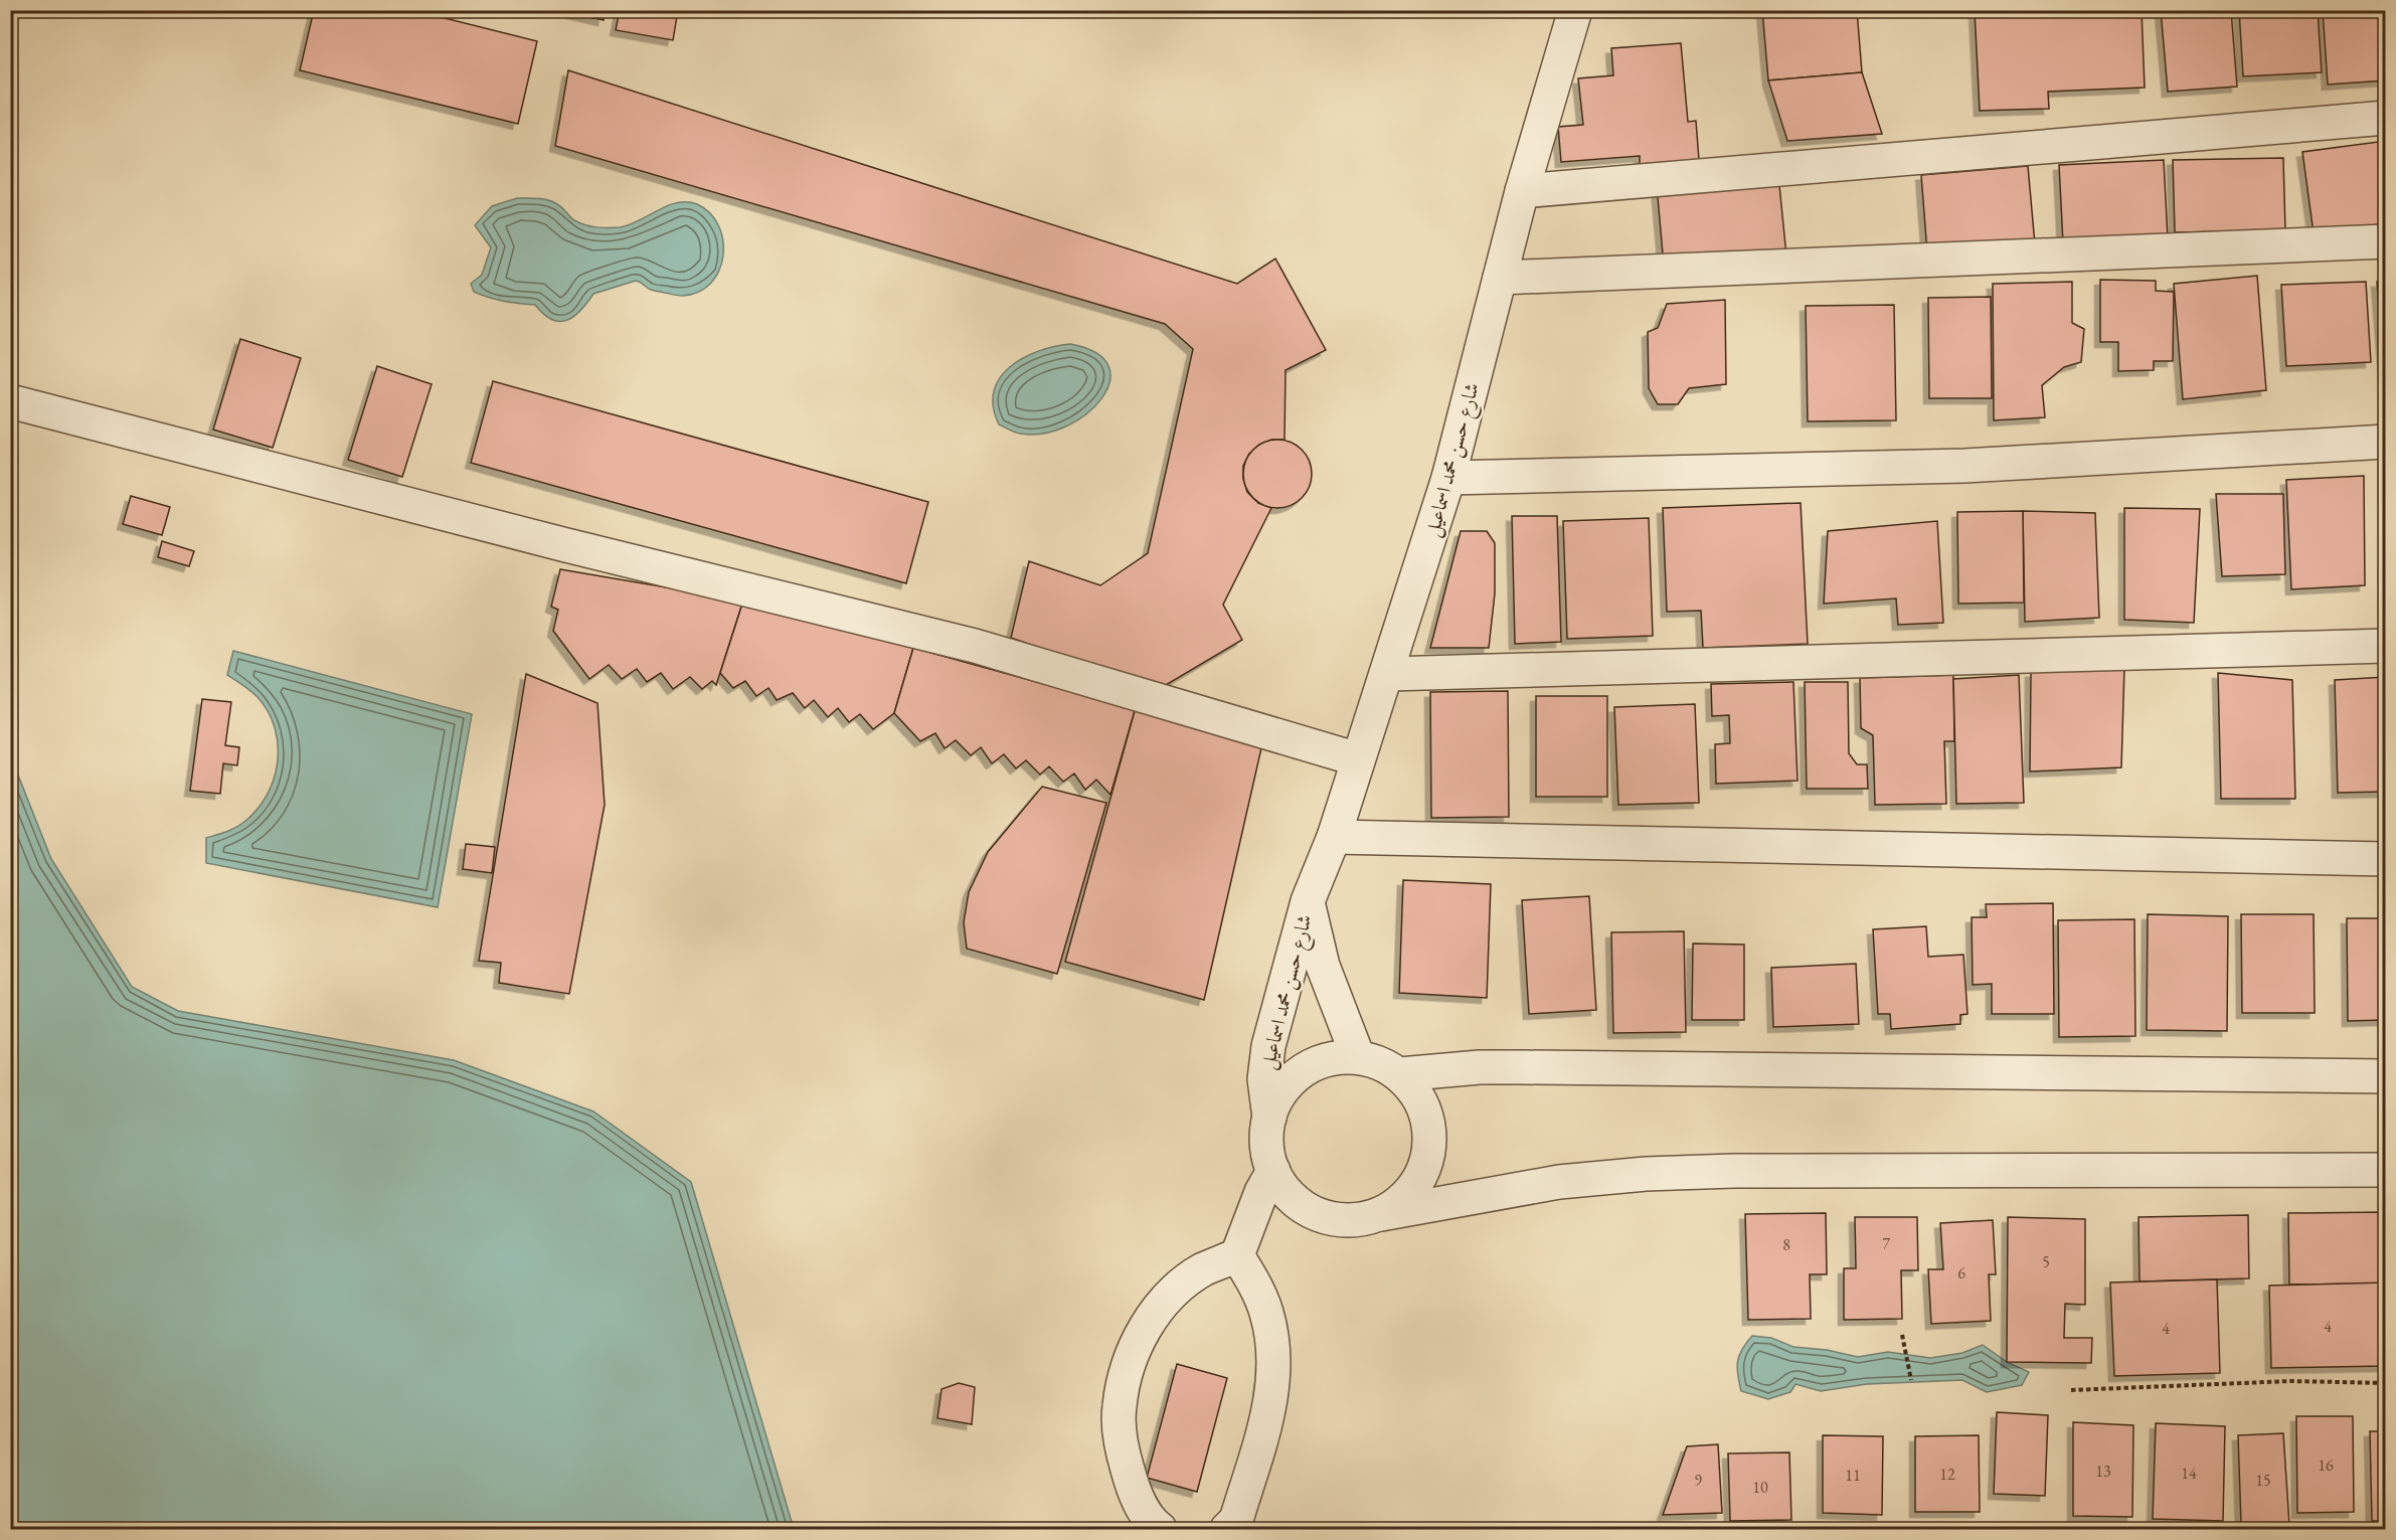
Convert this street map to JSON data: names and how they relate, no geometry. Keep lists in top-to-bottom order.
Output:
{
  "streets": {
    "street": ["شارع حسن محمد اسماعيل"]
  },
  "house_numbers": [
    "7",
    "8",
    "5",
    "6",
    "4",
    "4",
    "16",
    "13",
    "14",
    "12",
    "11",
    "9",
    "15",
    "10"
  ]
}
